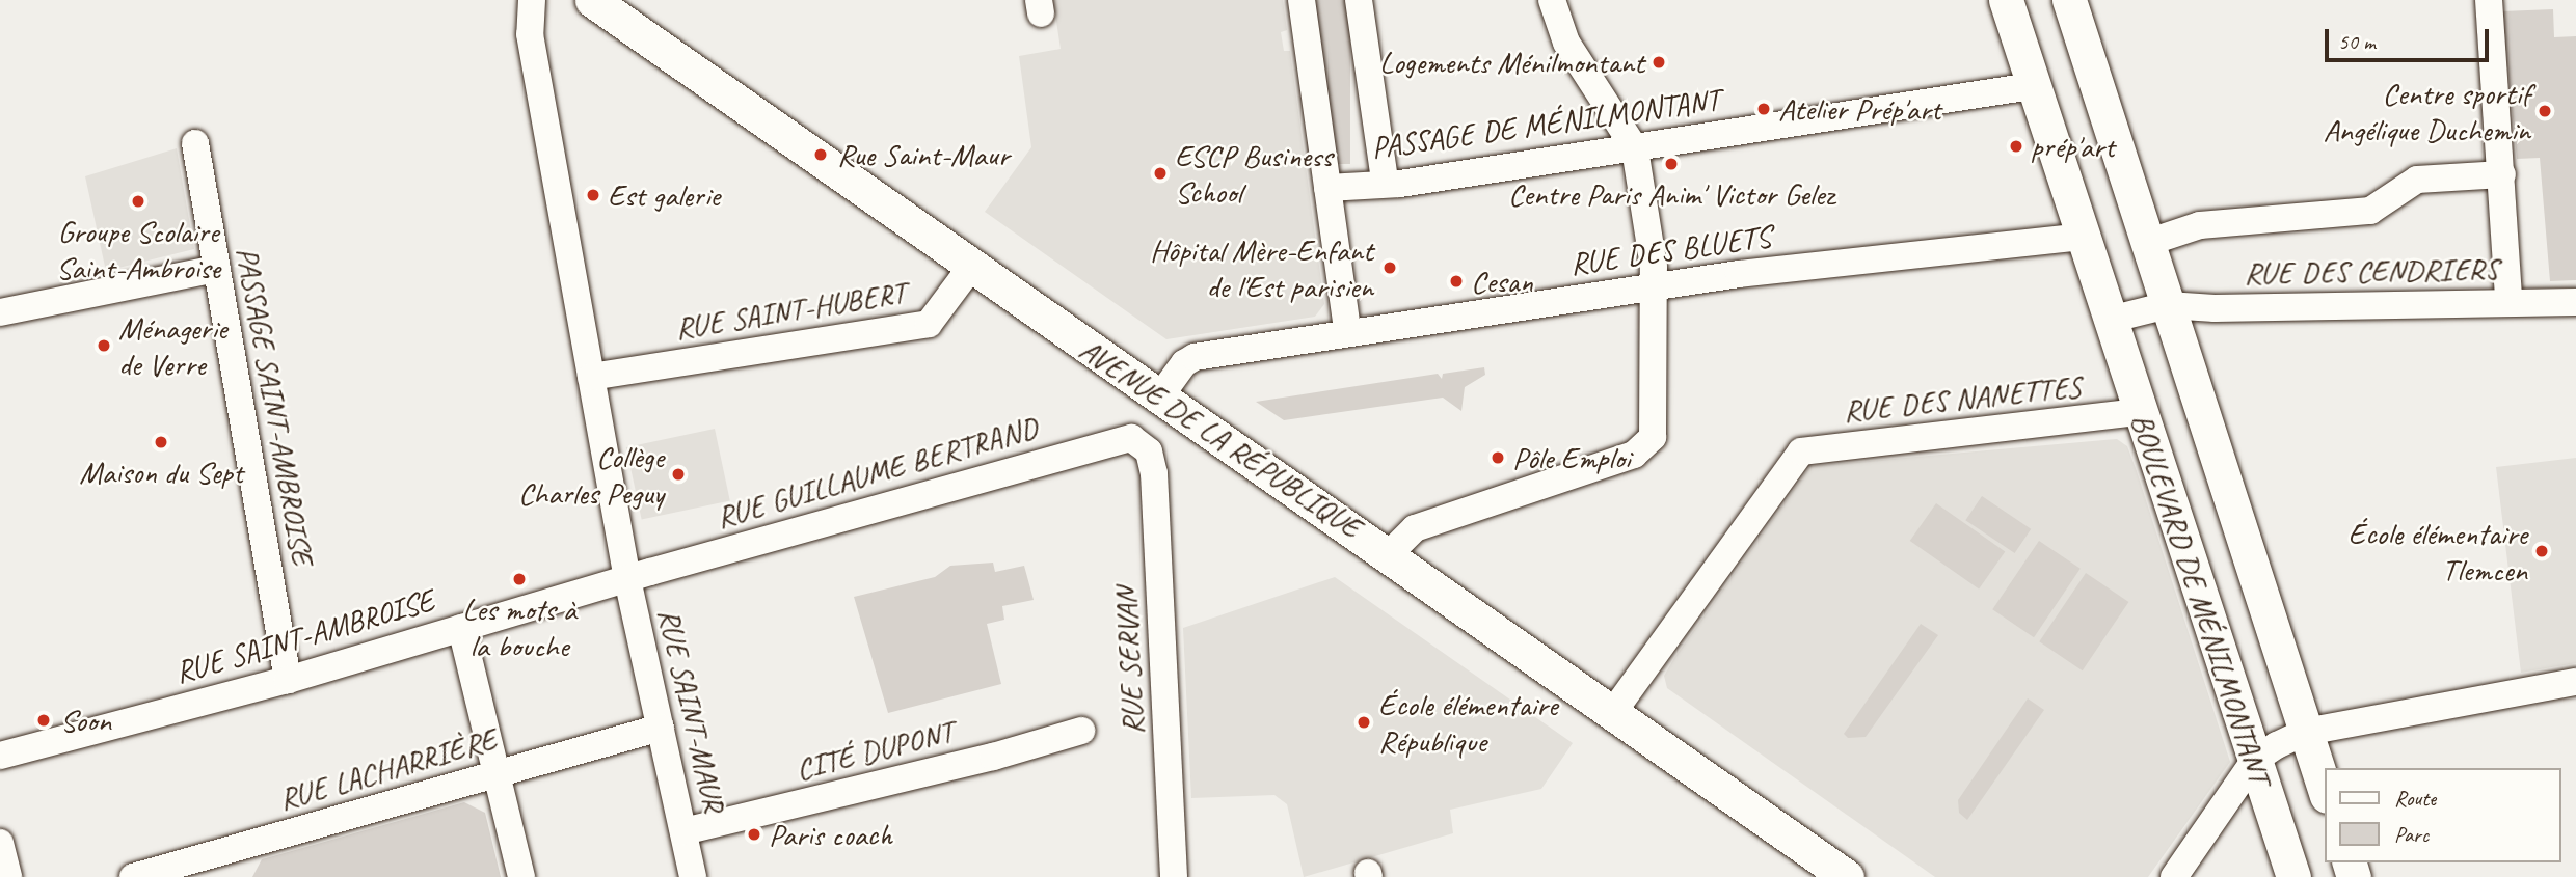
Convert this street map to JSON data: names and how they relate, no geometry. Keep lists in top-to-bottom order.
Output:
{
  "streets": {
    "main road": ["AVENUE DE LA RÉPUBLIQUE", "BOULEVARD DE MÉNILMONTANT"],
    "street": [
      "PASSAGE DE MÉNILMONTANT",
      "RUE DES BLUETS",
      "RUE DES CENDRIERS",
      "RUE SAINT-HUBERT",
      "RUE DES NANETTES",
      "PASSAGE SAINT-AMBROISE",
      "RUE GUILLAUME BERTRAND",
      "RUE SAINT-AMBROISE",
      "RUE SERVAN",
      "RUE SAINT-MAUR",
      "CITÉ DUPONT",
      "RUE LACHARRIÈRE"
    ]
  },
  "crossings": [
    ["PASSAGE DE MÉNILMONTANT", "BOULEVARD DE MÉNILMONTANT"],
    ["RUE DES BLUETS", "AVENUE DE LA RÉPUBLIQUE"],
    ["RUE DES BLUETS", "BOULEVARD DE MÉNILMONTANT"],
    ["RUE DES CENDRIERS", "BOULEVARD DE MÉNILMONTANT"],
    ["RUE SAINT-HUBERT", "AVENUE DE LA RÉPUBLIQUE"],
    ["RUE SAINT-HUBERT", "RUE SAINT-MAUR"],
    ["RUE DES NANETTES", "AVENUE DE LA RÉPUBLIQUE"],
    ["RUE DES NANETTES", "BOULEVARD DE MÉNILMONTANT"],
    ["PASSAGE SAINT-AMBROISE", "RUE SAINT-AMBROISE"],
    ["RUE GUILLAUME BERTRAND", "RUE SAINT-AMBROISE"],
    ["RUE GUILLAUME BERTRAND", "RUE SERVAN"],
    ["RUE GUILLAUME BERTRAND", "RUE SAINT-MAUR"],
    ["RUE SAINT-AMBROISE", "RUE SAINT-MAUR"],
    ["RUE SAINT-MAUR", "CITÉ DUPONT"],
    ["RUE SAINT-MAUR", "RUE LACHARRIÈRE"]
  ],
  "places": [
    "Logements Ménilmontant",
    "Atelier Prép'art",
    "Centre sportif Angélique Duchemin",
    "prép'art",
    "Rue Saint-Maur",
    "Centre Paris Anim' Victor Gelez",
    "ESCP Business School",
    "Est galerie",
    "Groupe Scolaire Saint-Ambroise",
    "Hôpital Mère-Enfant de l'Est parisien",
    "Cesan",
    "Ménagerie de Verre",
    "Maison du Sept",
    "Pôle Emploi",
    "Collège Charles Peguy",
    "École élémentaire Tlemcen",
    "Les mots à la bouche",
    "Soon",
    "École élémentaire République",
    "Paris coach"
  ],
  "legend": ["Route", "Parc"],
  "scale_bar": "50 m"
}
